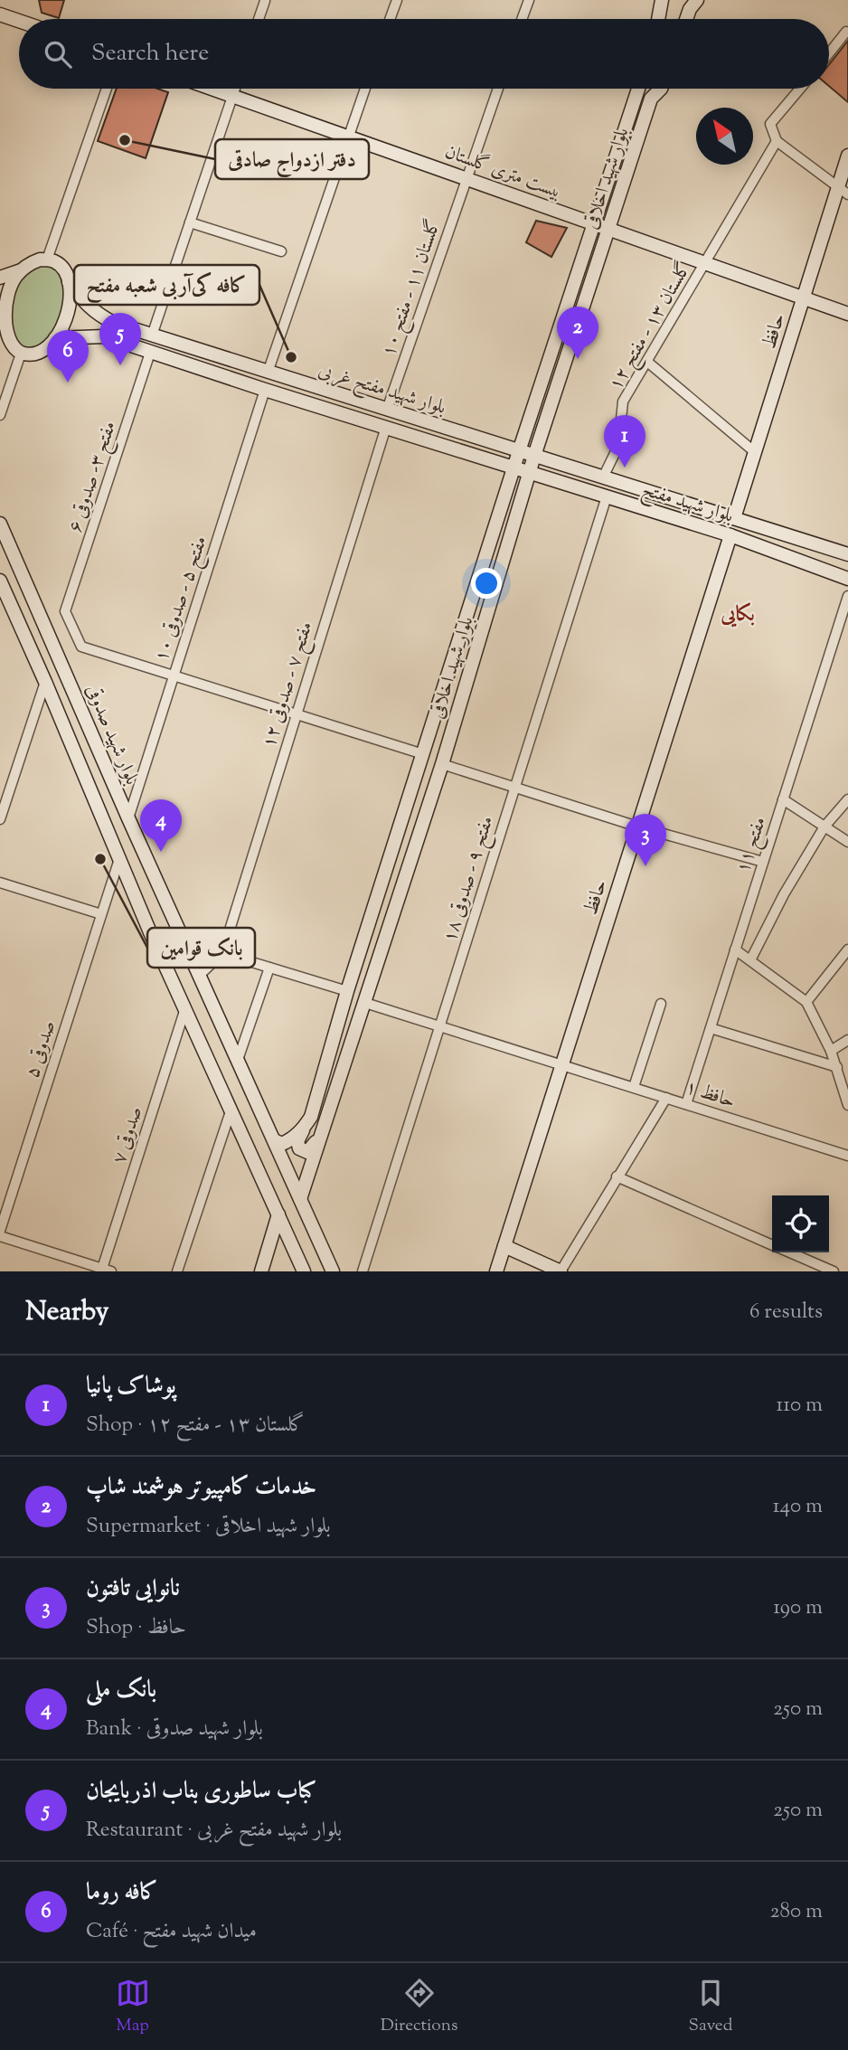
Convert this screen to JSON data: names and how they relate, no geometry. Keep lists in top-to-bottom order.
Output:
{
  "streets": {
    "main road": [
      "بیست متری گلستان",
      "بلوار شهید اخلاقی",
      "حافظ",
      "بلوار شهید مفتح غربی",
      "بلوار شهید مفتح",
      "بلوار شهید صدوقی"
    ],
    "street": [
      "گلستان ۱۱ - مفتح ۱۰",
      "گلستان ۱۳ - مفتح ۱۲",
      "مفتح ۳- صدوقی ۶",
      "مفتح ۵ - صدوقی ۱۰",
      "مفتح ۷ - صدوقی ۱۲",
      "مفتح ۱۱",
      "مفتح ۹ - صدوقی ۱۸",
      "صدوقی ۵",
      "حافظ ۱",
      "صدوقی ۷"
    ]
  },
  "crossings": [
    ["بیست متری گلستان", "بلوار شهید اخلاقی"],
    ["بیست متری گلستان", "گلستان ۱۱ - مفتح ۱۰"],
    ["بیست متری گلستان", "گلستان ۱۳ - مفتح ۱۲"],
    ["بیست متری گلستان", "حافظ"],
    ["بلوار شهید اخلاقی", "بلوار شهید مفتح غربی"],
    ["بلوار شهید اخلاقی", "بلوار شهید مفتح"],
    ["بلوار شهید اخلاقی", "بلوار شهید صدوقی"],
    ["بلوار شهید اخلاقی", "حافظ ۱"],
    ["گلستان ۱۱ - مفتح ۱۰", "بلوار شهید مفتح غربی"],
    ["گلستان ۱۳ - مفتح ۱۲", "بلوار شهید مفتح"],
    ["حافظ", "بلوار شهید مفتح"],
    ["حافظ", "حافظ ۱"],
    ["بلوار شهید مفتح غربی", "مفتح ۳- صدوقی ۶"],
    ["بلوار شهید مفتح غربی", "بلوار شهید مفتح"],
    ["بلوار شهید مفتح غربی", "مفتح ۵ - صدوقی ۱۰"],
    ["بلوار شهید مفتح غربی", "مفتح ۷ - صدوقی ۱۲"],
    ["مفتح ۳- صدوقی ۶", "مفتح ۵ - صدوقی ۱۰"],
    ["بلوار شهید مفتح", "مفتح ۹ - صدوقی ۱۸"],
    ["مفتح ۵ - صدوقی ۱۰", "بلوار شهید صدوقی"],
    ["مفتح ۱۱", "حافظ ۱"],
    ["مفتح ۹ - صدوقی ۱۸", "حافظ ۱"]
  ],
  "districts": ["بکایی"],
  "places": ["دفتر ازدواج صادقی", "کافه کی‌آربی شعبه مفتح", "بانک قوامین"],
  "north": "top left",
  "page": {
    "search": "Search here",
    "pins": [
      "2",
      "5",
      "6",
      "1",
      "4",
      "3"
    ],
    "heading": ["Nearby", "6 results"],
    "list": [
      {
        "mark": "1",
        "name": "پوشاک پانیا",
        "note": "Shop · گلستان ۱۳ - مفتح ۱۲",
        "value": "110 m"
      },
      {
        "mark": "2",
        "name": "خدمات کامپیوتر هوشمند شاپ",
        "note": "Supermarket · بلوار شهید اخلاقی",
        "value": "140 m"
      },
      {
        "mark": "3",
        "name": "نانوایی تافتون",
        "note": "Shop · حافظ",
        "value": "190 m"
      },
      {
        "mark": "4",
        "name": "بانک ملی",
        "note": "Bank · بلوار شهید صدوقی",
        "value": "250 m"
      },
      {
        "mark": "5",
        "name": "کباب ساطوری بناب اذربایجان",
        "note": "Restaurant · بلوار شهید مفتح غربی",
        "value": "250 m"
      },
      {
        "mark": "6",
        "name": "کافه روما",
        "note": "Café · میدان شهید مفتح",
        "value": "280 m"
      }
    ],
    "nav": ["Map", "Directions", "Saved"]
  }
}
